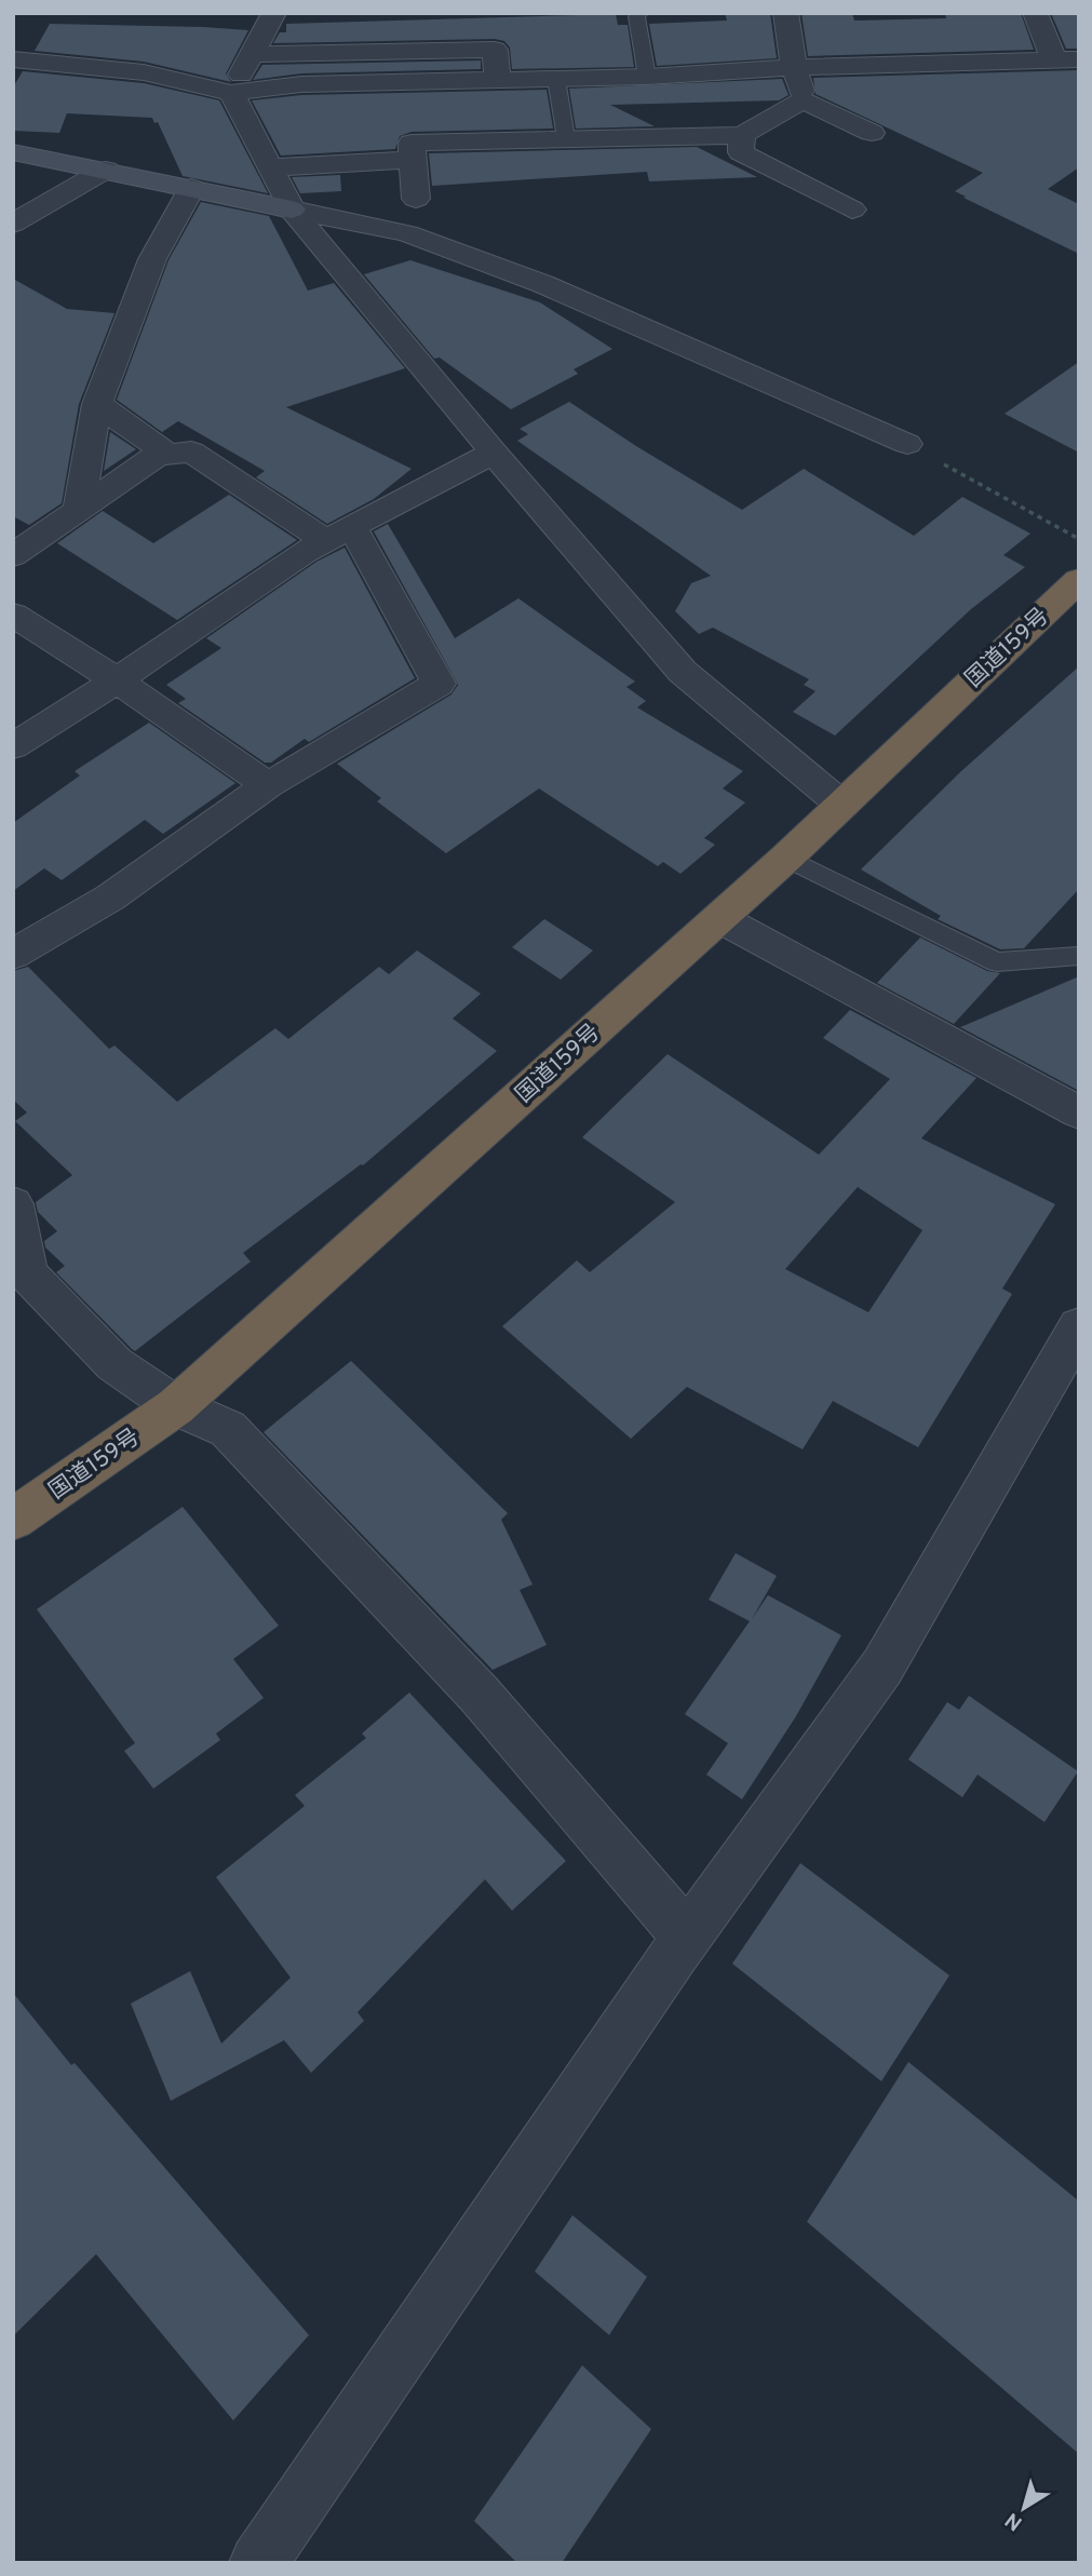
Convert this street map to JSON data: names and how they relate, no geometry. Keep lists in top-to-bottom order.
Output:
{
  "streets": {
    "highway": ["国道159号"]
  },
  "north": "bottom left"
}
